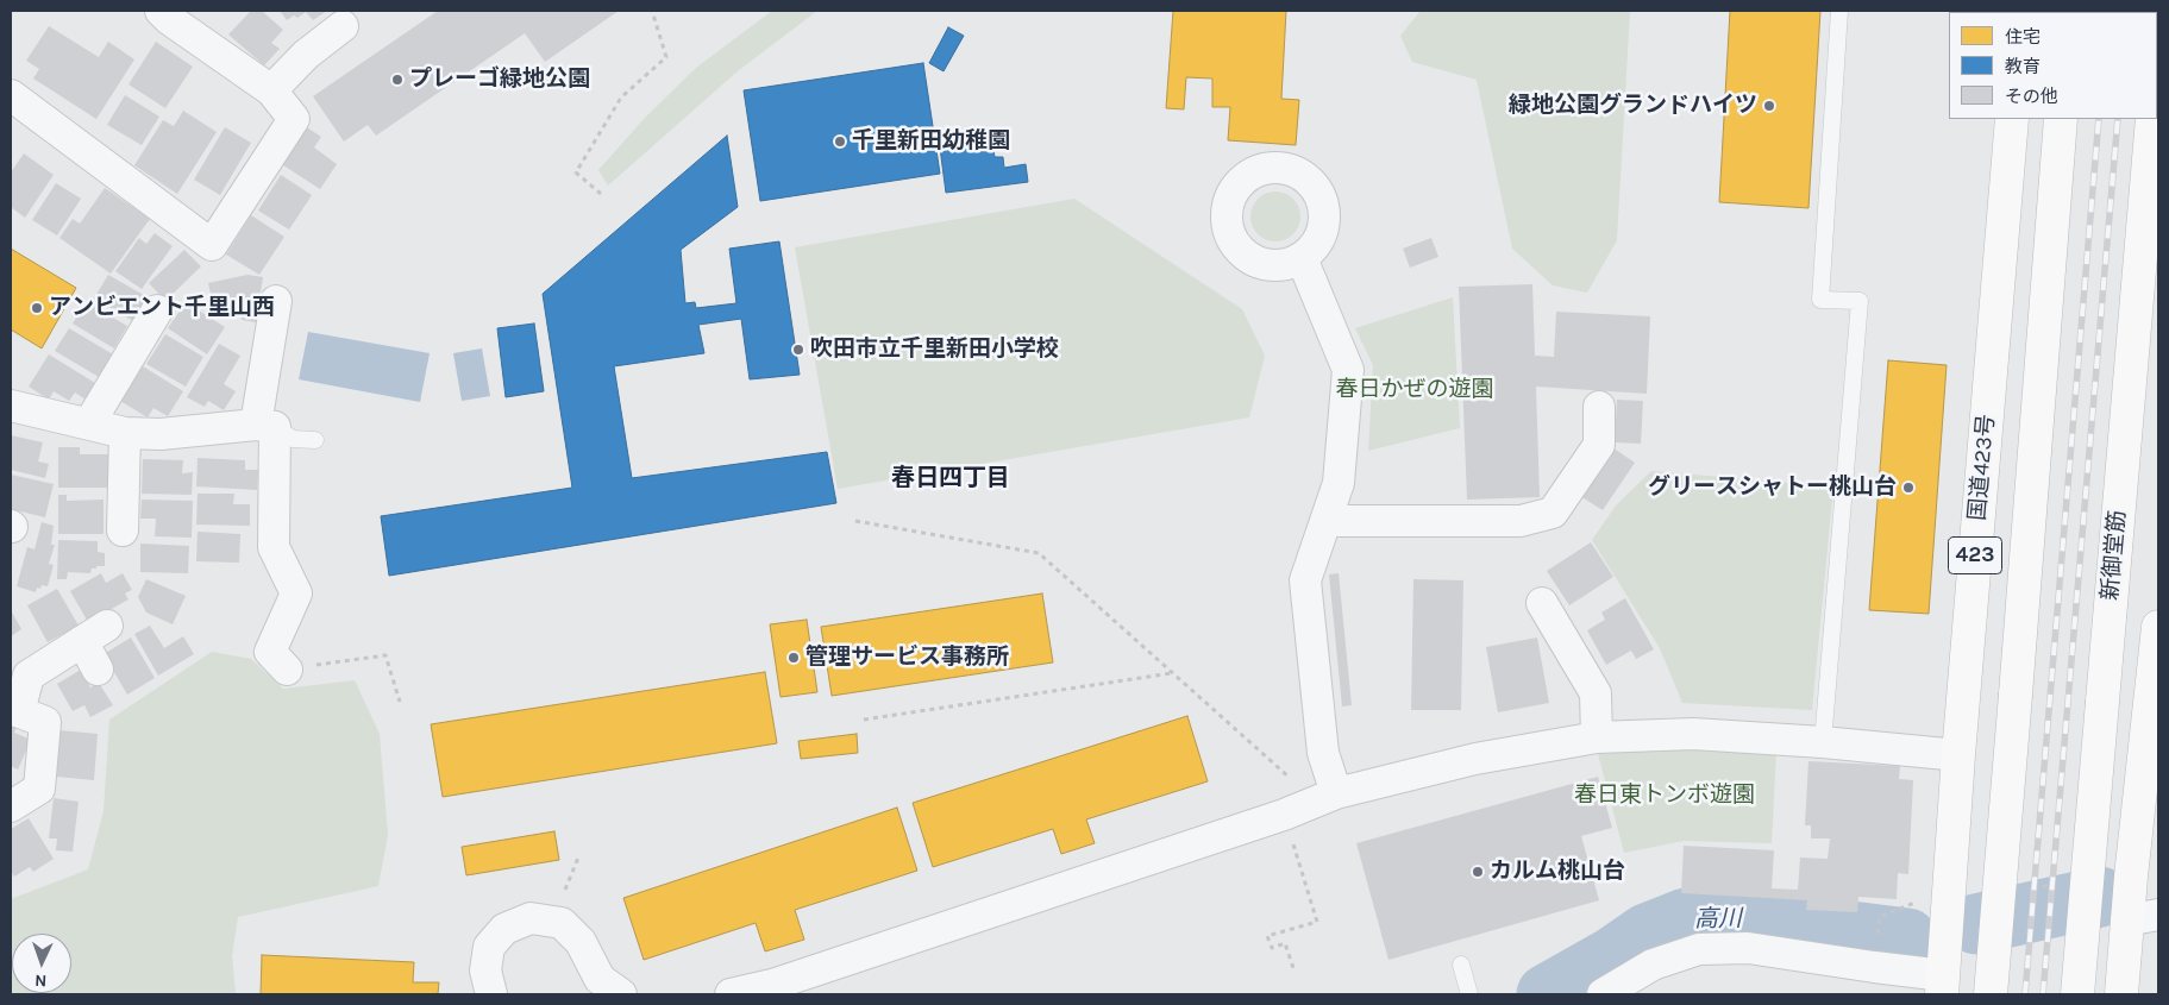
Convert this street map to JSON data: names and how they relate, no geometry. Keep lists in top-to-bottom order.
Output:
{
  "streets": {
    "highway": ["国道423号", "423", "新御堂筋"]
  },
  "districts": ["春日四丁目"],
  "water": ["高川"],
  "parks": ["春日かぜの遊園", "春日東トンボ遊園"],
  "places": [
    "プレーゴ緑地公園",
    "緑地公園グランドハイツ",
    "千里新田幼稚園",
    "アンビエント千里山西",
    "吹田市立千里新田小学校",
    "グリースシャトー桃山台",
    "管理サービス事務所",
    "カルム桃山台"
  ],
  "legend": ["住宅", "教育", "その他"],
  "north": "bottom"
}
